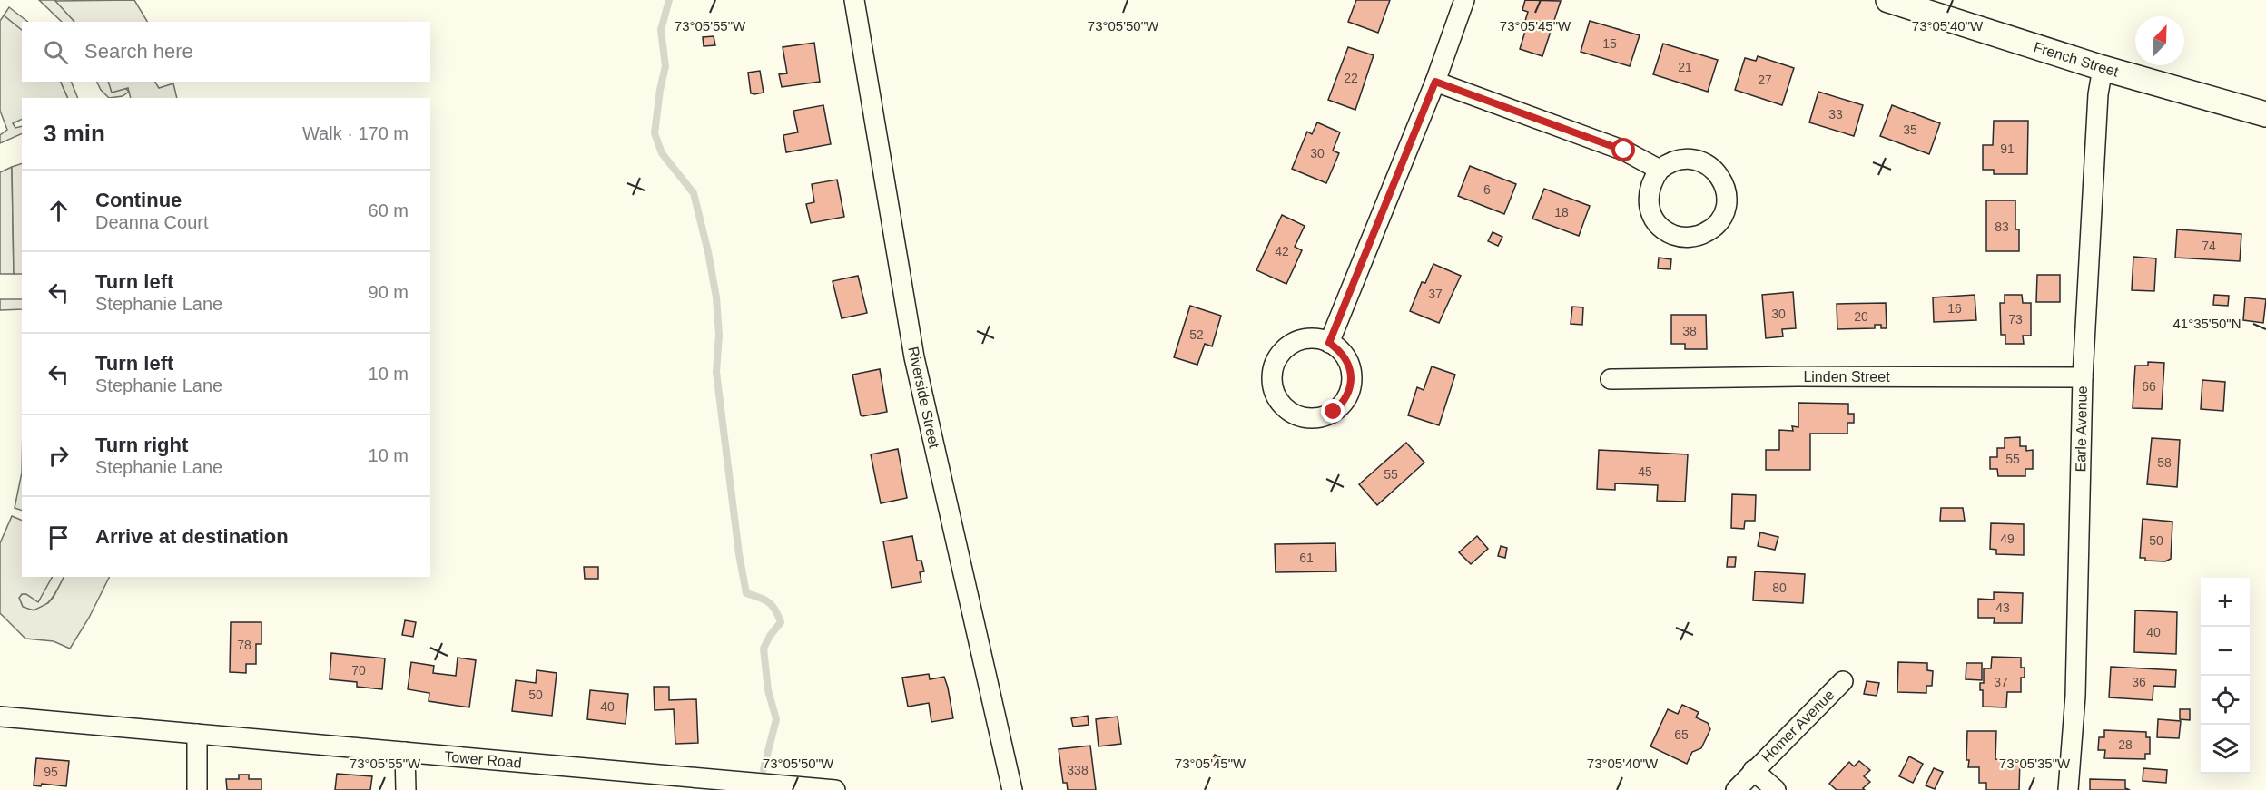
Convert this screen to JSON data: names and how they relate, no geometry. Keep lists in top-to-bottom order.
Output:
{
  "streets": {
    "street": [
      "French Street",
      "Linden Street",
      "Riverside Street",
      "Earle Avenue",
      "Homer Avenue",
      "Tower Road"
    ]
  },
  "crossings": [
    ["French Street", "Earle Avenue"],
    ["Linden Street", "Earle Avenue"]
  ],
  "house_numbers": [
    "15",
    "21",
    "22",
    "27",
    "33",
    "35",
    "91",
    "30",
    "6",
    "18",
    "83",
    "74",
    "42",
    "37",
    "16",
    "30",
    "20",
    "73",
    "38",
    "52",
    "66",
    "55",
    "58",
    "45",
    "55",
    "49",
    "50",
    "61",
    "80",
    "43",
    "40",
    "78",
    "70",
    "37",
    "36",
    "50",
    "40",
    "65",
    "28",
    "338",
    "95"
  ],
  "north": "top right",
  "page": {
    "search": "Search here",
    "heading": ["3 min", "Walk · 170 m"],
    "list": [
      ["Continue", "Deanna Court", "60 m"],
      ["Turn left", "Stephanie Lane", "90 m"],
      ["Turn left", "Stephanie Lane", "10 m"],
      ["Turn right", "Stephanie Lane", "10 m"],
      "Arrive at destination"
    ],
    "map_buttons": ["+", "−"]
  },
  "coordinates": [
    "73°05'55\"W",
    "73°05'50\"W",
    "73°05'45\"W",
    "73°05'40\"W",
    "41°35'50\"N",
    "73°05'35\"W"
  ]
}
